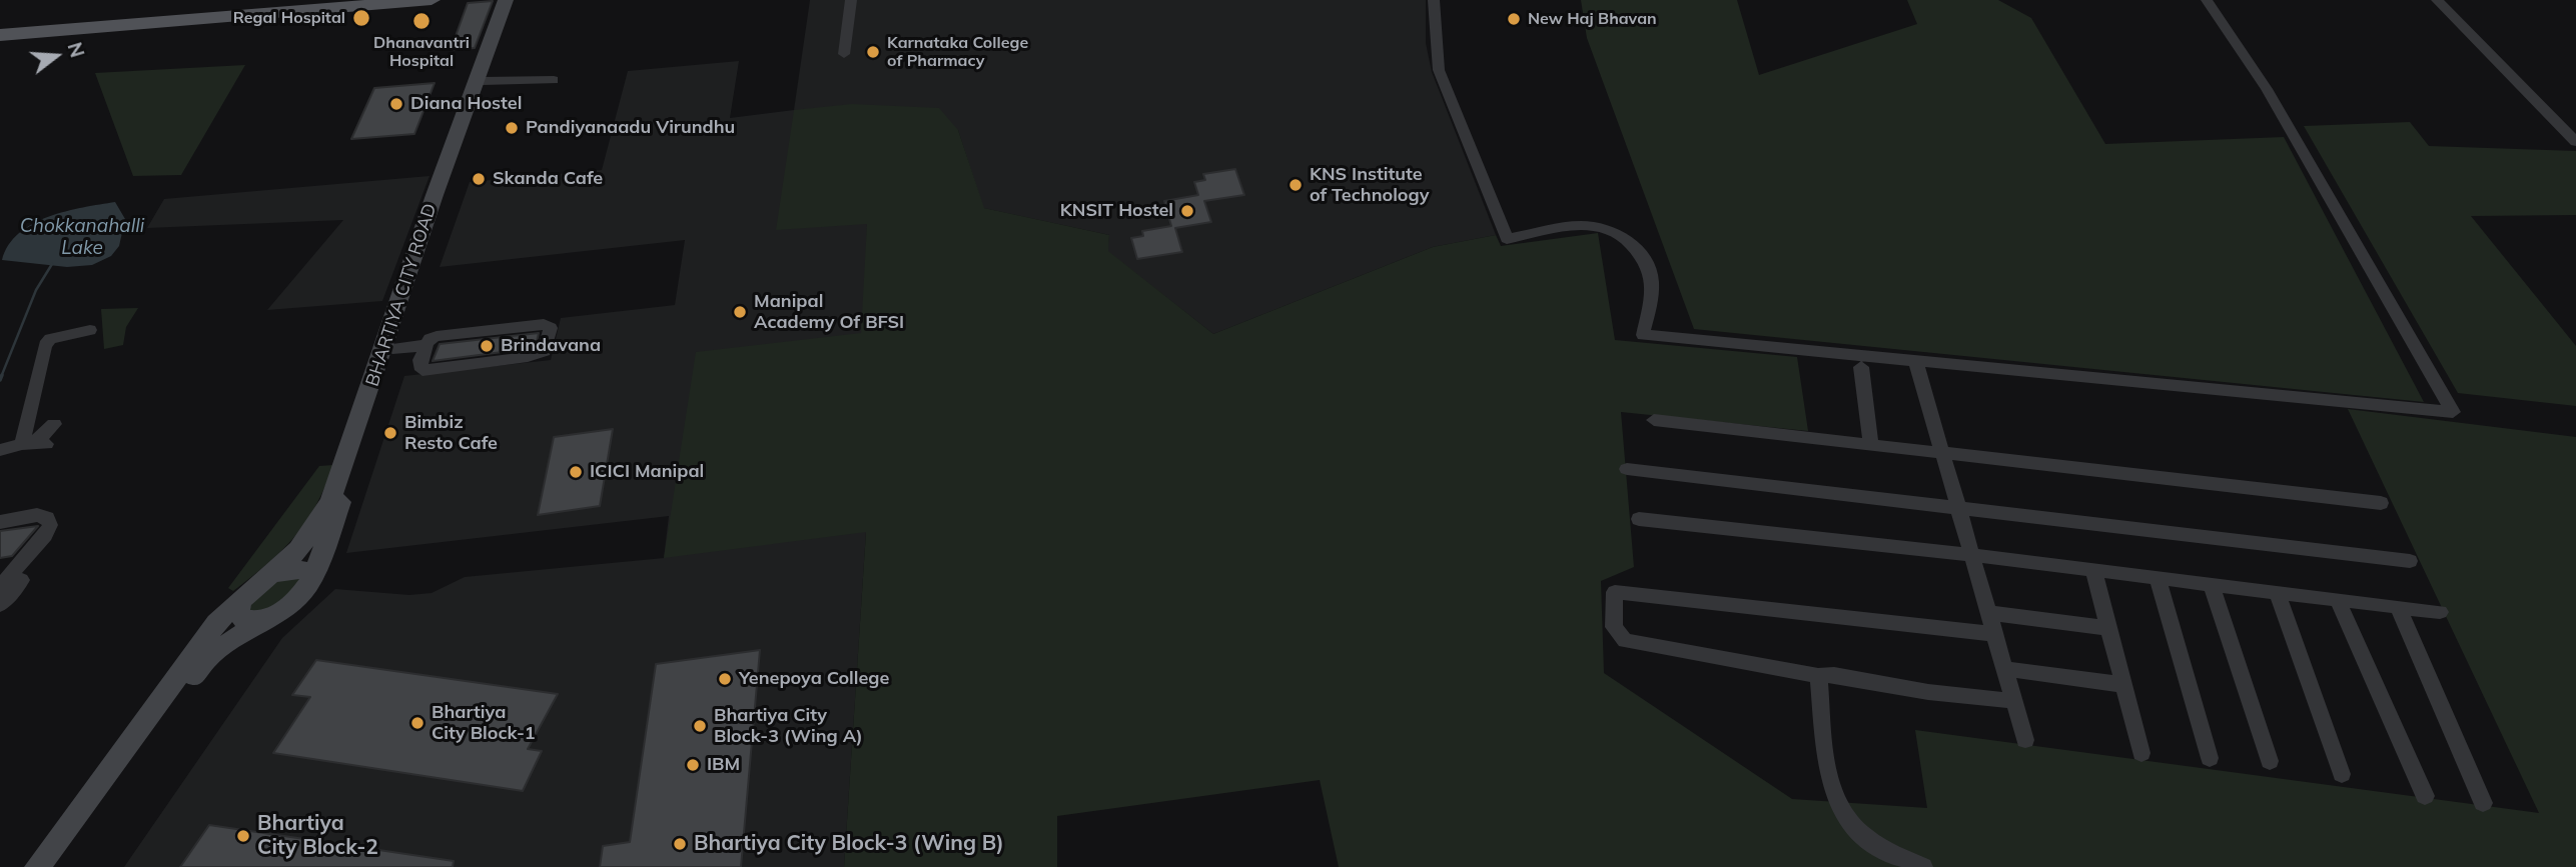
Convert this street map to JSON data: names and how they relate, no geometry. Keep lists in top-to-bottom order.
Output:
{
  "streets": {
    "street": ["BHARTIYA CITY ROAD"]
  },
  "water": ["Chokkanahalli Lake"],
  "places": [
    "Regal Hospital",
    "New Haj Bhavan",
    "Dhanavantri Hospital",
    "Karnataka College of Pharmacy",
    "Diana Hostel",
    "Pandiyanaadu Virundhu",
    "Skanda Cafe",
    "KNS Institute of Technology",
    "KNSIT Hostel",
    "Manipal Academy Of BFSI",
    "Brindavana",
    "Bimbiz Resto Cafe",
    "ICICI Manipal",
    "Yenepoya College",
    "Bhartiya City Block-1",
    "Bhartiya City Block-3 (Wing A)",
    "IBM",
    "Bhartiya City Block-2",
    "Bhartiya City Block-3 (Wing B)"
  ],
  "north": "right"
}
